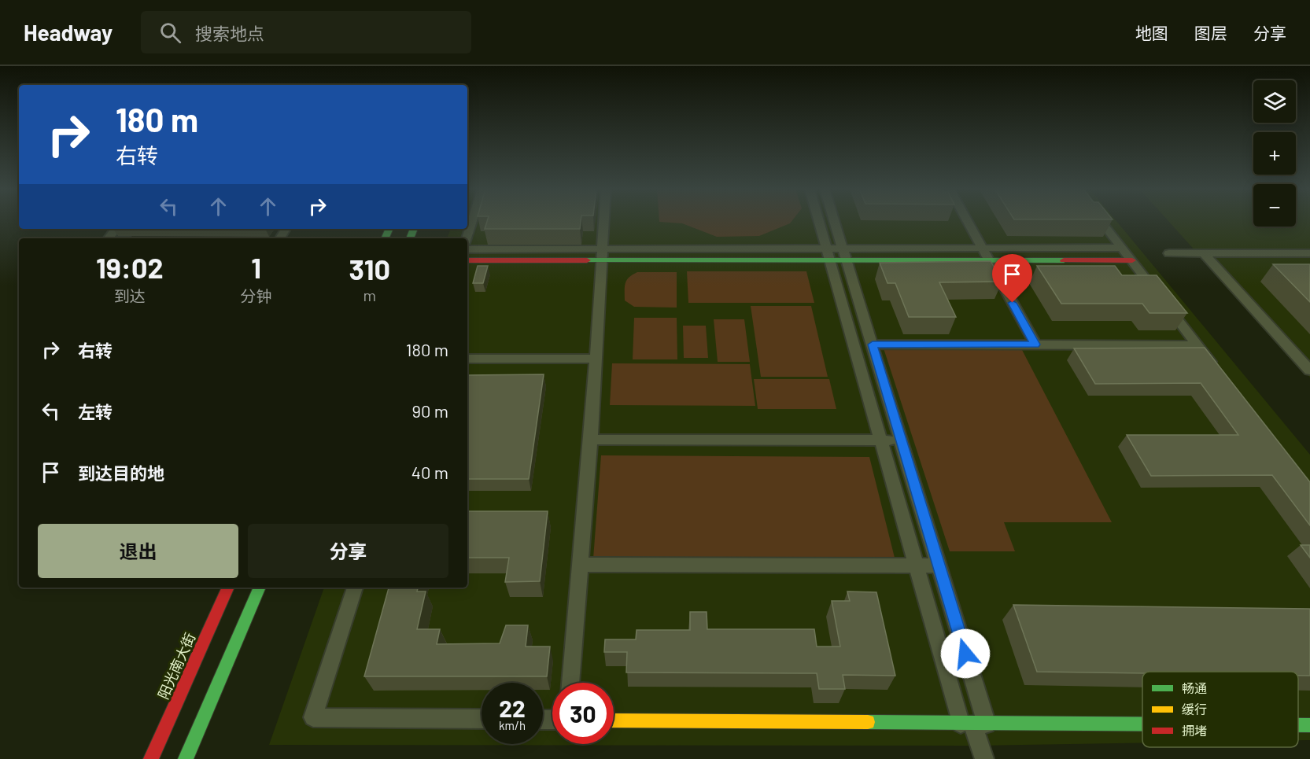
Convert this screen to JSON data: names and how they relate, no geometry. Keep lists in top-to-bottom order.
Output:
{
  "streets": {
    "street": ["阳光南大街"]
  },
  "legend": ["畅通", "缓行", "拥堵"],
  "page": {
    "header": "Headway",
    "search": "搜索地点",
    "nav": ["地图", "图层", "分享"],
    "map_buttons": ["+", "−"],
    "turn": ["180 m", "右转"],
    "eta": [
      "19:02",
      "到达",
      "1",
      "分钟",
      "310",
      "m"
    ],
    "list": [
      {
        "name": "右转",
        "value": "180 m"
      },
      {
        "name": "左转",
        "value": "90 m"
      },
      {
        "name": "到达目的地",
        "value": "40 m"
      }
    ],
    "buttons": ["退出", "分享"],
    "speed": "22 km/h",
    "limit": "30"
  }
}
